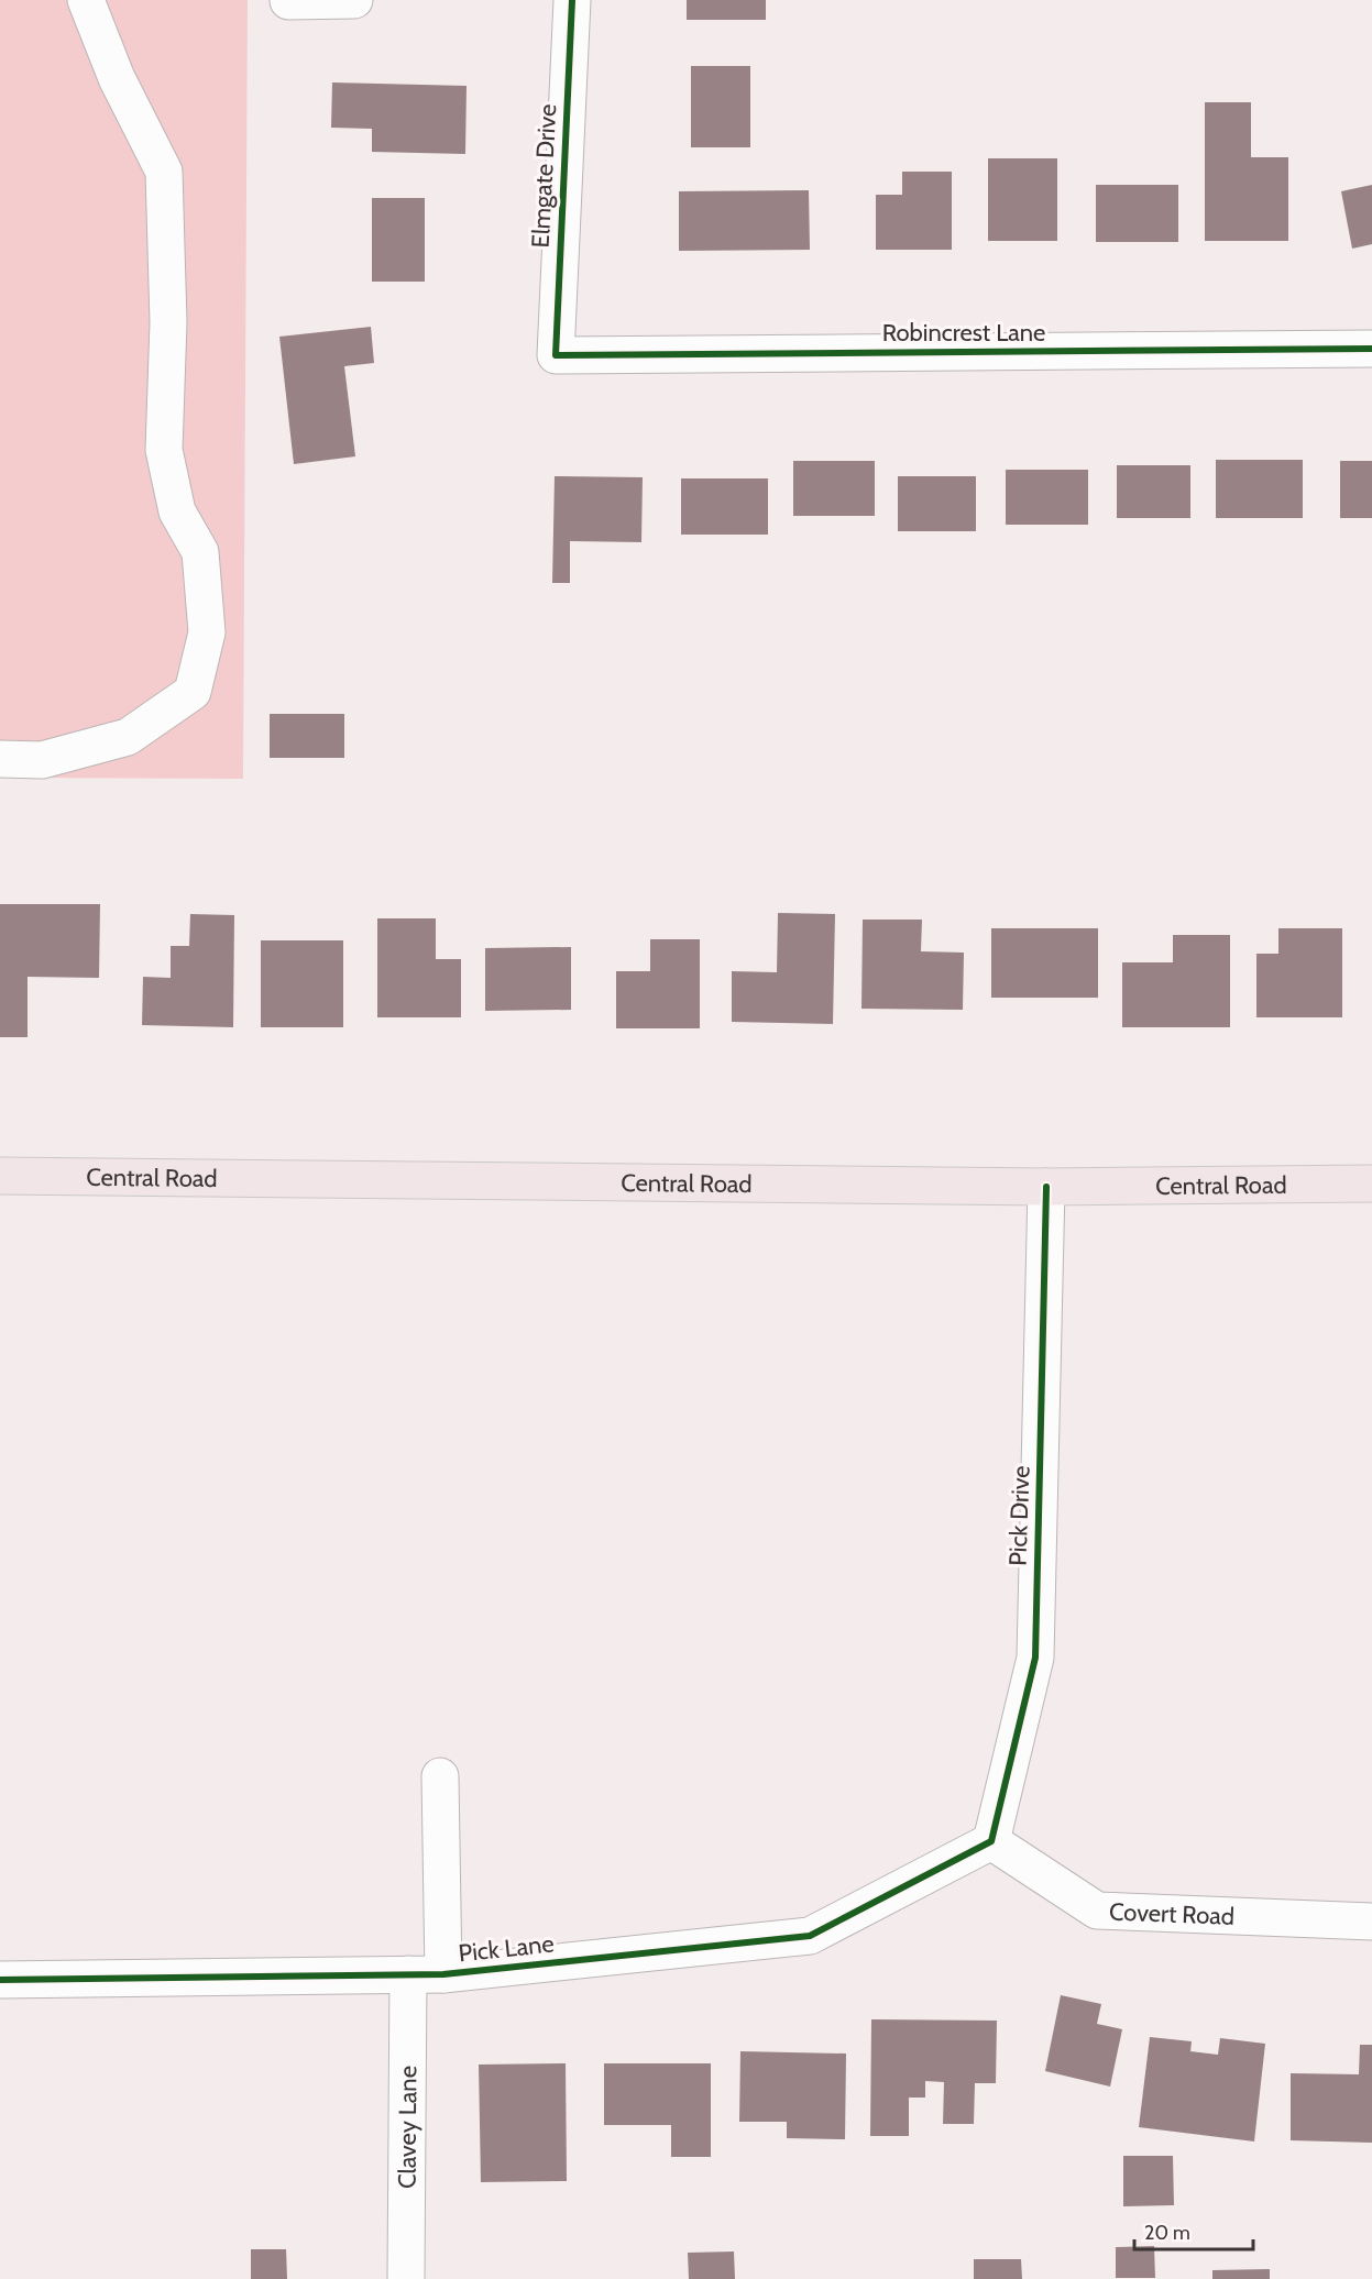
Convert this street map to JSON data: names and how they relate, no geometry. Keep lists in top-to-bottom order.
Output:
{
  "streets": {
    "main road": ["Central Road"],
    "street": [
      "Elmgate Drive",
      "Robincrest Lane",
      "Pick Drive",
      "Covert Road",
      "Pick Lane",
      "Clavey Lane"
    ]
  },
  "crossings": [
    ["Elmgate Drive", "Robincrest Lane"],
    ["Central Road", "Pick Drive"],
    ["Pick Drive", "Covert Road"],
    ["Pick Drive", "Pick Lane"],
    ["Covert Road", "Pick Lane"],
    ["Pick Lane", "Clavey Lane"]
  ],
  "scale_bar": "20 m"
}
